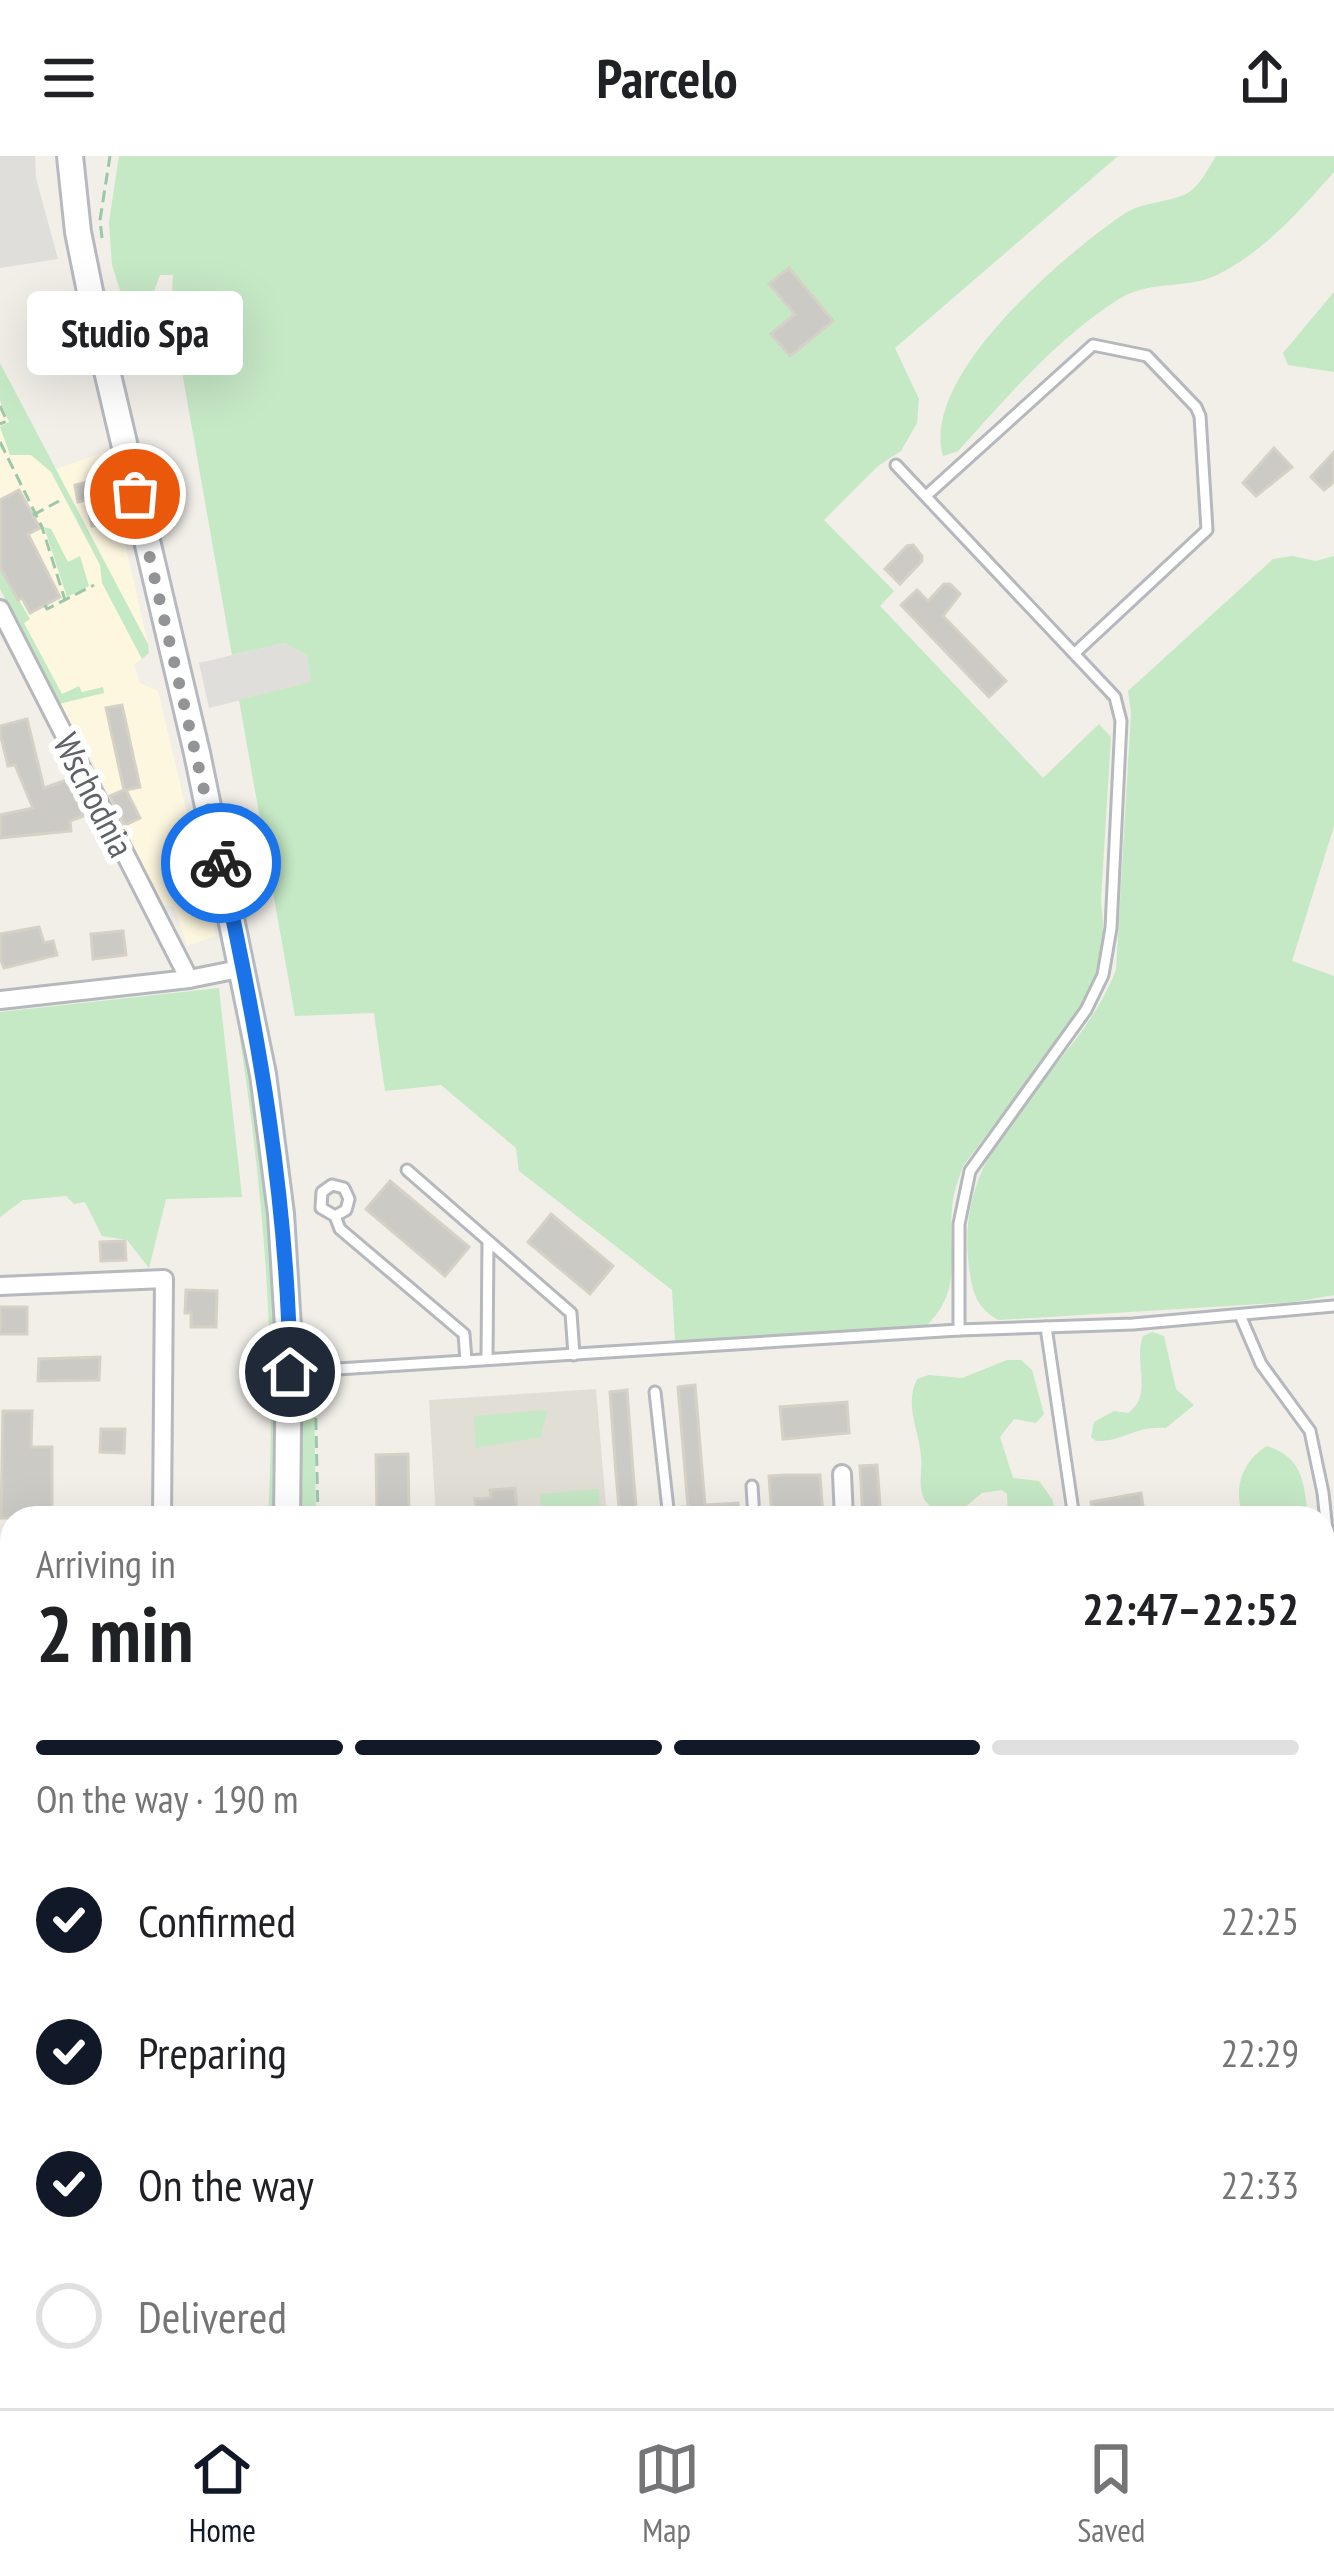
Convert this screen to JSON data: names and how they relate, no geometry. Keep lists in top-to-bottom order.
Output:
{
  "streets": {
    "street": ["Wschodnia"]
  },
  "places": ["Studio Spa"],
  "page": {
    "header": "Parcelo",
    "bubble": "Studio Spa",
    "heading": ["2 min", "Arriving in", "22:47–22:52"],
    "bar": "On the way · 190 m",
    "list": [
      ["Confirmed", "22:25"],
      ["Preparing", "22:29"],
      ["On the way", "22:33"],
      "Delivered"
    ],
    "tabs": ["Home", "Map", "Saved"]
  }
}
